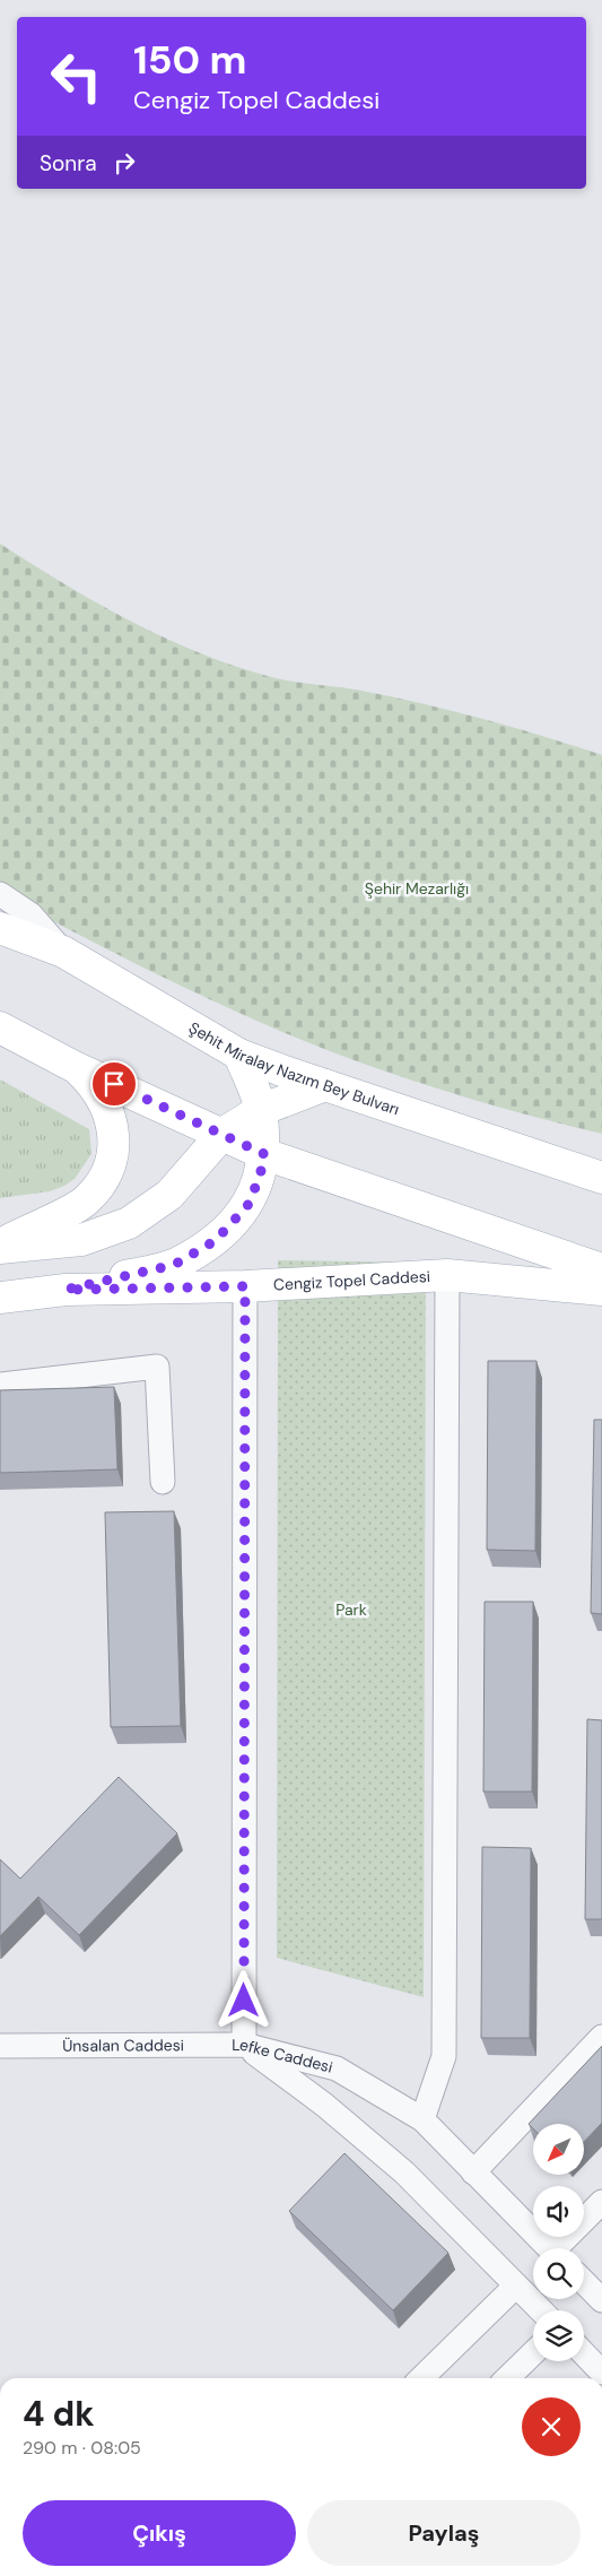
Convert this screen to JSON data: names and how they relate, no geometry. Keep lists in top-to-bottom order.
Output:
{
  "streets": {
    "main road": ["Şehit Miralay Nazım Bey Bulvarı", "Cengiz Topel Caddesi"],
    "street": ["Ünsalan Caddesi", "Lefke Caddesi"]
  },
  "crossings": [
    ["Ünsalan Caddesi", "Lefke Caddesi"]
  ],
  "parks": ["Şehir Mezarlığı", "Park"],
  "north": "bottom left",
  "page": {
    "turn": ["150 m", "Cengiz Topel Caddesi"],
    "then": "Sonra",
    "heading": ["4 dk", "290 m · 08:05"],
    "buttons": ["Çıkış", "Paylaş"]
  }
}
